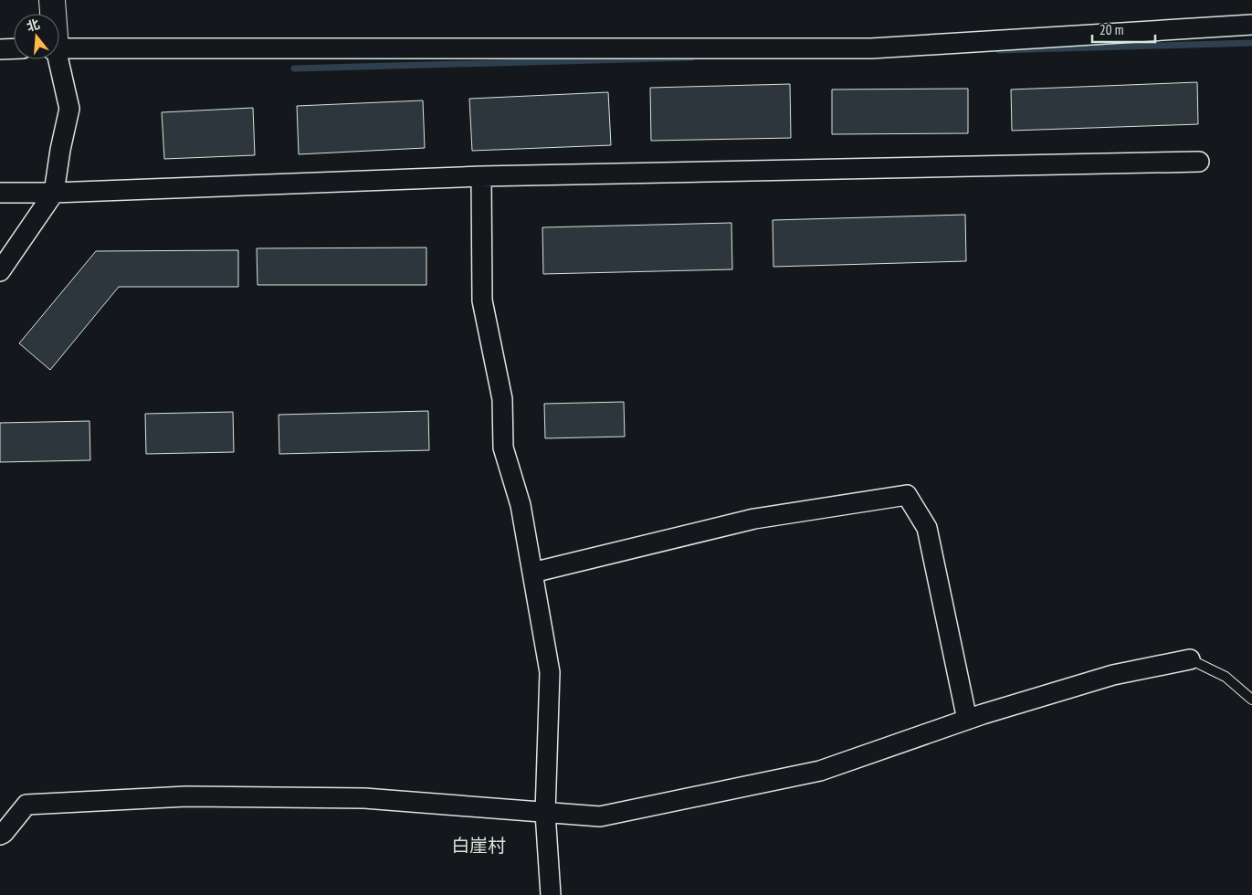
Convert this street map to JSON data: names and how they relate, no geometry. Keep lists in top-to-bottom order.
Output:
{
  "districts": ["白崖村"],
  "scale_bar": "20 m",
  "north": "top"
}
